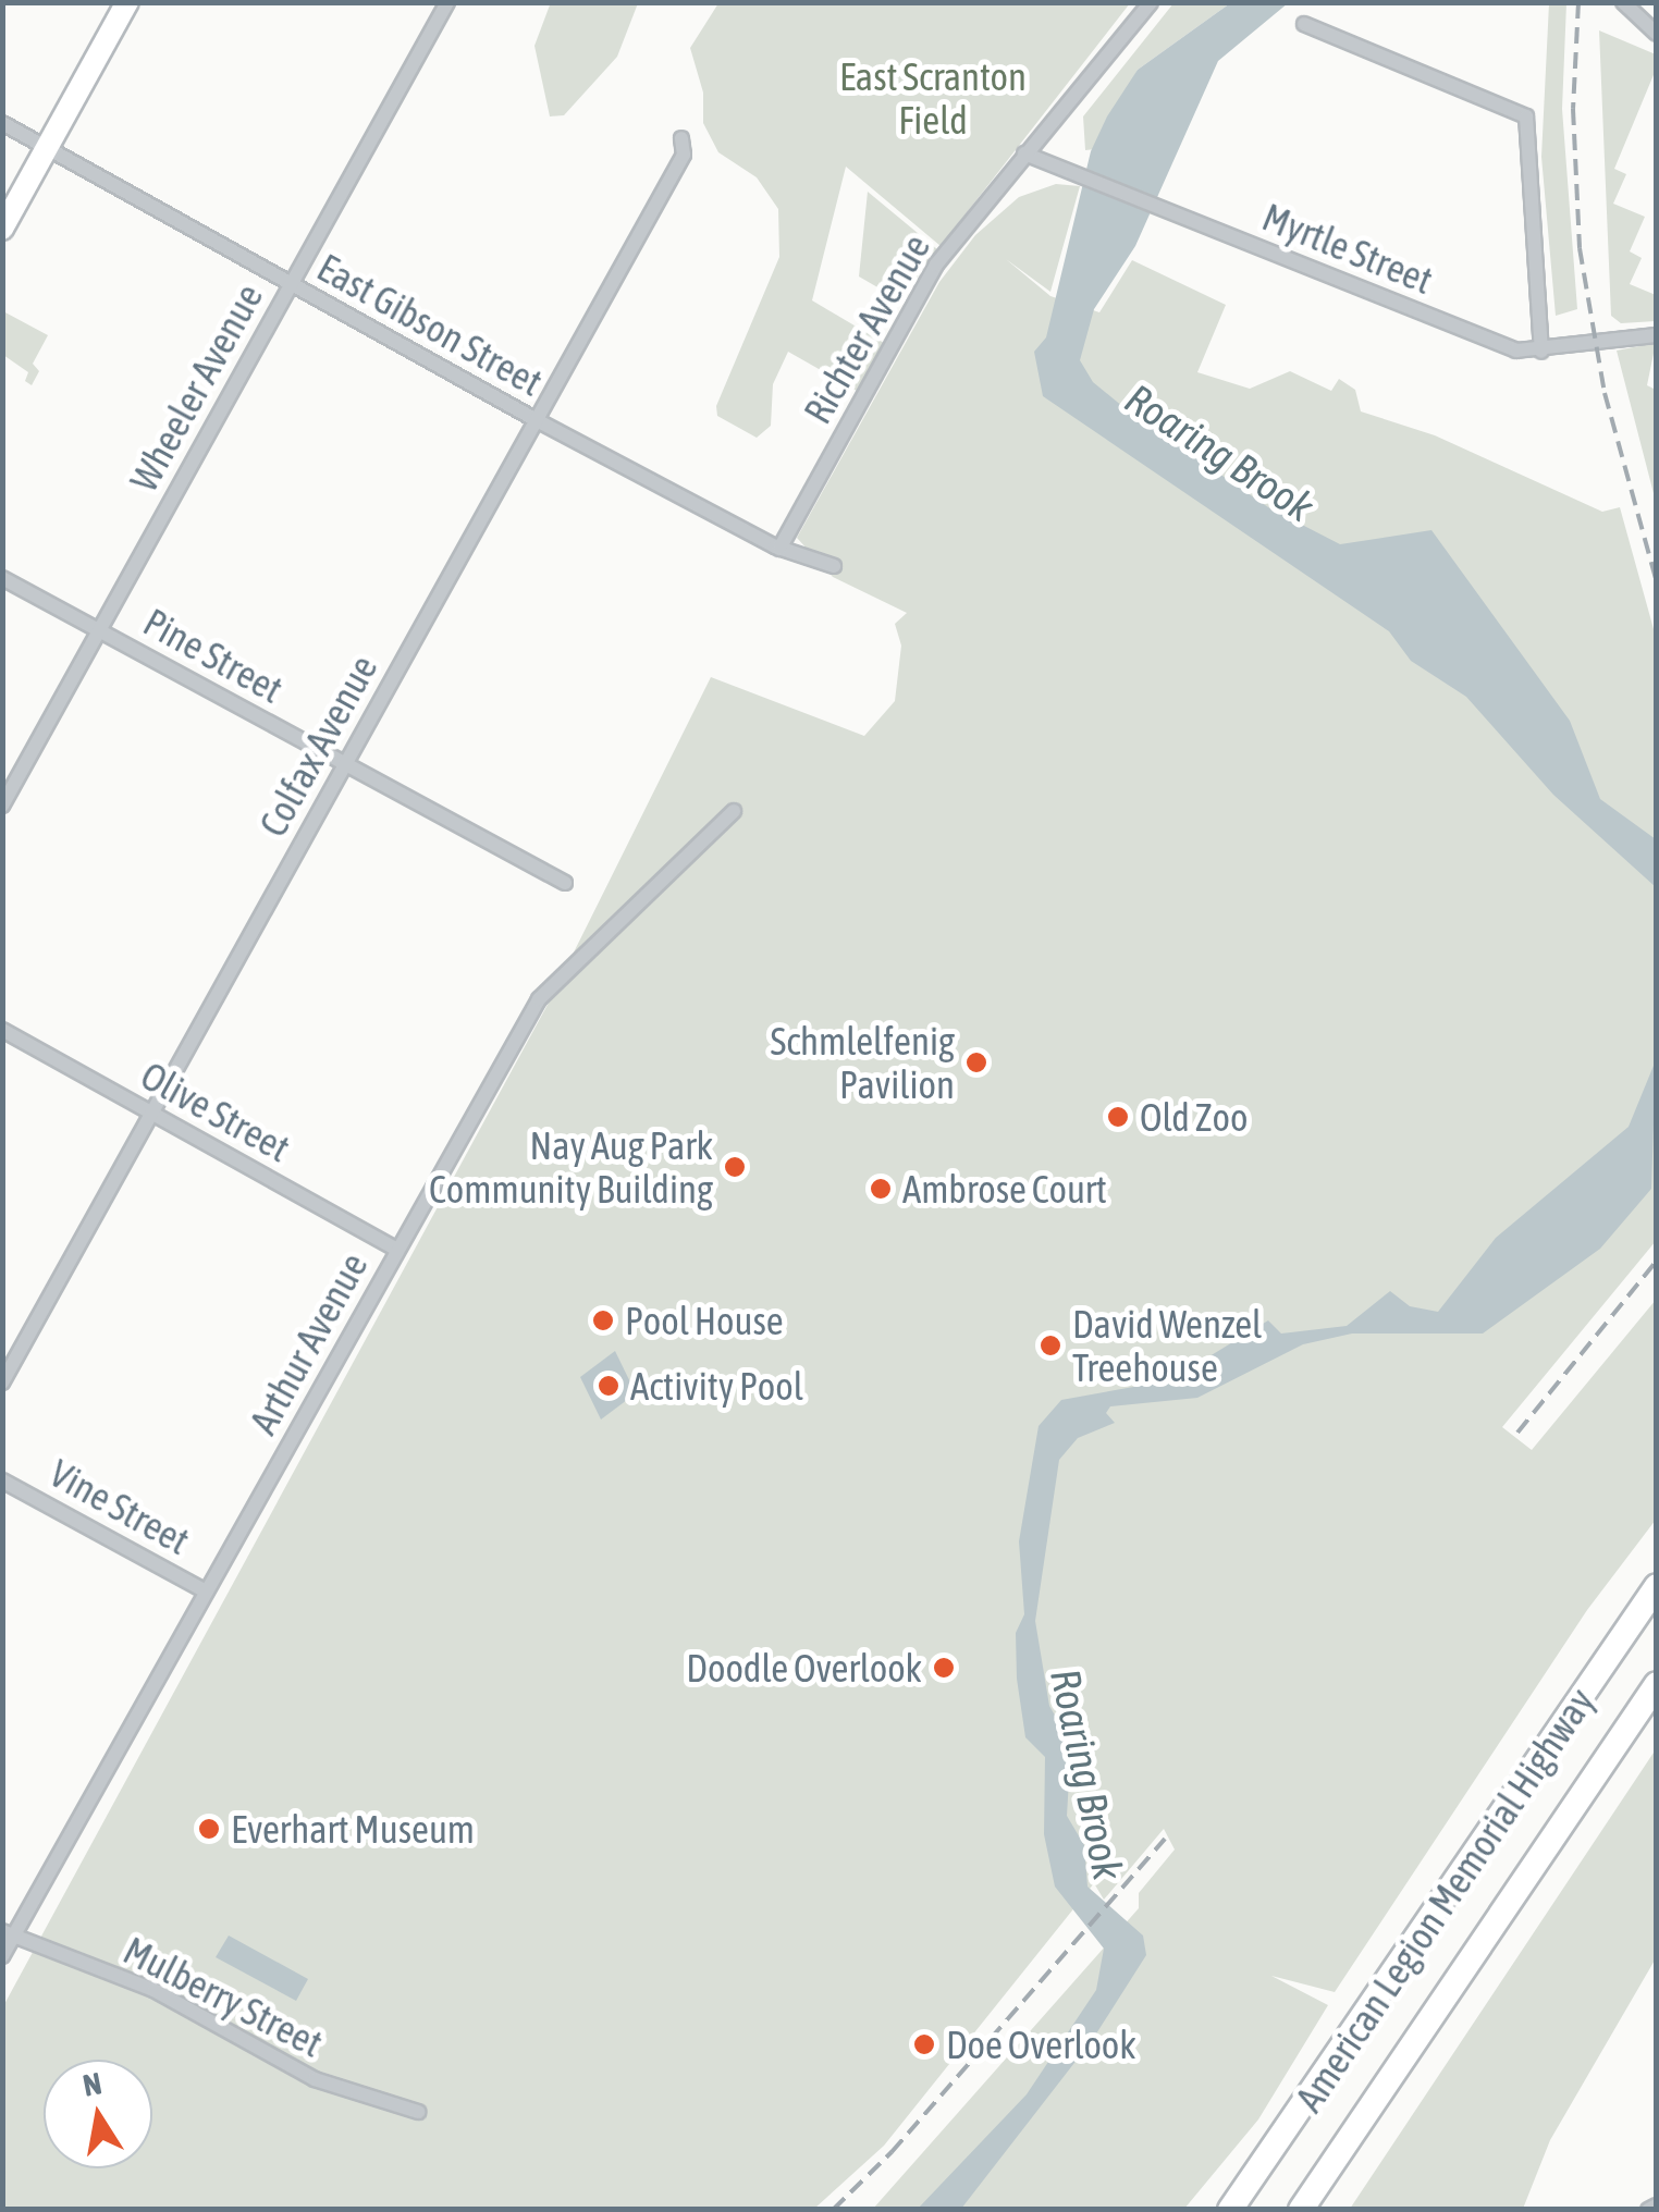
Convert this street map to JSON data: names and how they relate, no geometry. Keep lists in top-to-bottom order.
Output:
{
  "streets": {
    "highway": ["American Legion Memorial Highway"],
    "street": [
      "Myrtle Street",
      "East Gibson Street",
      "Richter Avenue",
      "Wheeler Avenue",
      "Pine Street",
      "Colfax Avenue",
      "Olive Street",
      "Arthur Avenue",
      "Vine Street",
      "Mulberry Street"
    ]
  },
  "crossings": [
    ["Myrtle Street", "Richter Avenue"],
    ["East Gibson Street", "Richter Avenue"],
    ["East Gibson Street", "Wheeler Avenue"],
    ["East Gibson Street", "Colfax Avenue"],
    ["Wheeler Avenue", "Pine Street"],
    ["Pine Street", "Colfax Avenue"],
    ["Colfax Avenue", "Olive Street"],
    ["Olive Street", "Arthur Avenue"],
    ["Arthur Avenue", "Vine Street"],
    ["Arthur Avenue", "Mulberry Street"]
  ],
  "water": ["Roaring Brook"],
  "parks": ["East Scranton Field"],
  "places": [
    "Schmlelfenig Pavilion",
    "Old Zoo",
    "Nay Aug Park Community Building",
    "Ambrose Court",
    "Pool House",
    "David Wenzel Treehouse",
    "Activity Pool",
    "Doodle Overlook",
    "Everhart Museum",
    "Doe Overlook"
  ],
  "north": "top"
}
